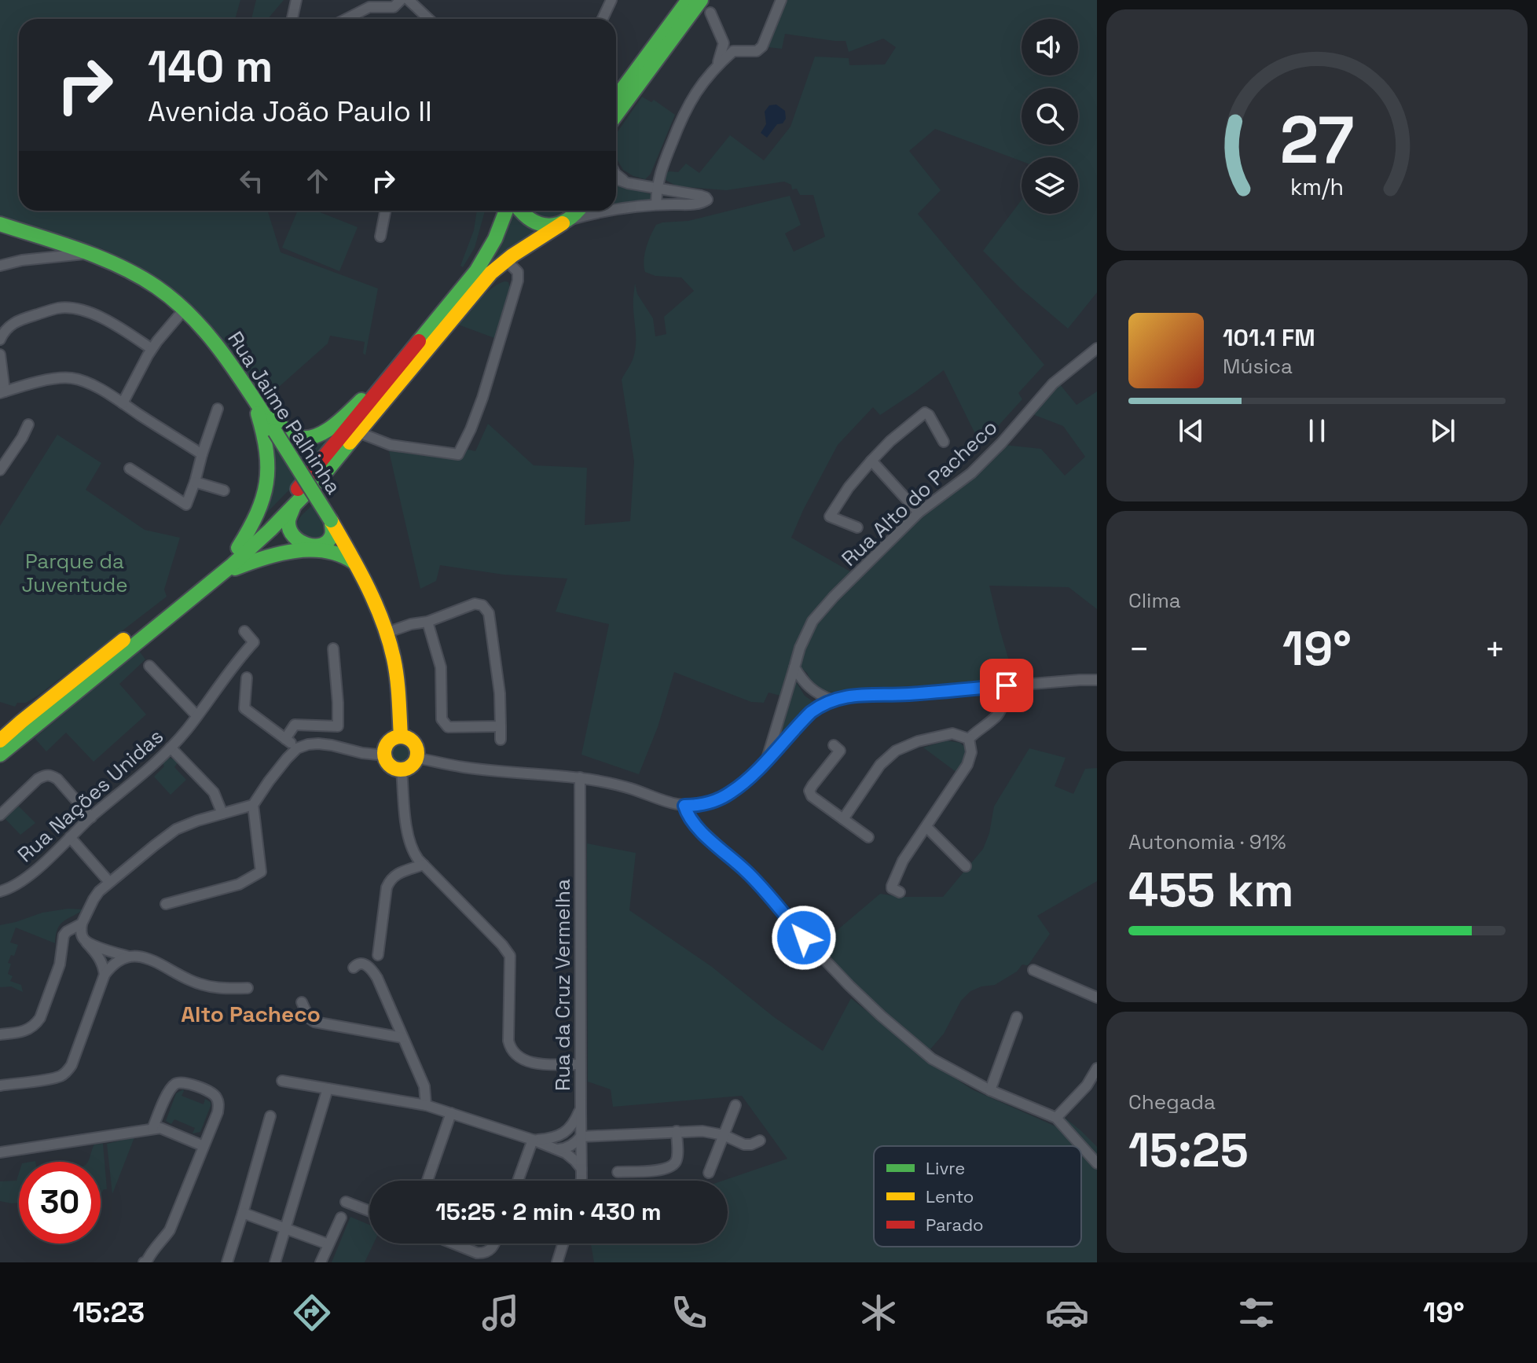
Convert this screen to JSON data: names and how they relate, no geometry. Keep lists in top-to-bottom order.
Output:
{
  "streets": {
    "main road": ["Rua Jaime Palhinha"],
    "street": ["Rua Alto do Pacheco", "Rua Nações Unidas", "Rua da Cruz Vermelha"]
  },
  "districts": ["Alto Pacheco"],
  "parks": ["Parque da Juventude"],
  "legend": ["Livre", "Lento", "Parado"],
  "page": {
    "turn": ["140 m", "Avenida João Paulo II"],
    "song": ["101.1 FM", "Música"],
    "tile": [
      "Clima",
      ["Autonomia · 91%", "455 km"],
      ["Chegada", "15:25"]
    ],
    "heat": ["−", "19°", "+"],
    "limit": "30",
    "trip": "15:25 · 2 min · 430 m",
    "tabs": ["15:23", "19°"],
    "gauge": ["27", "km/h"]
  }
}
